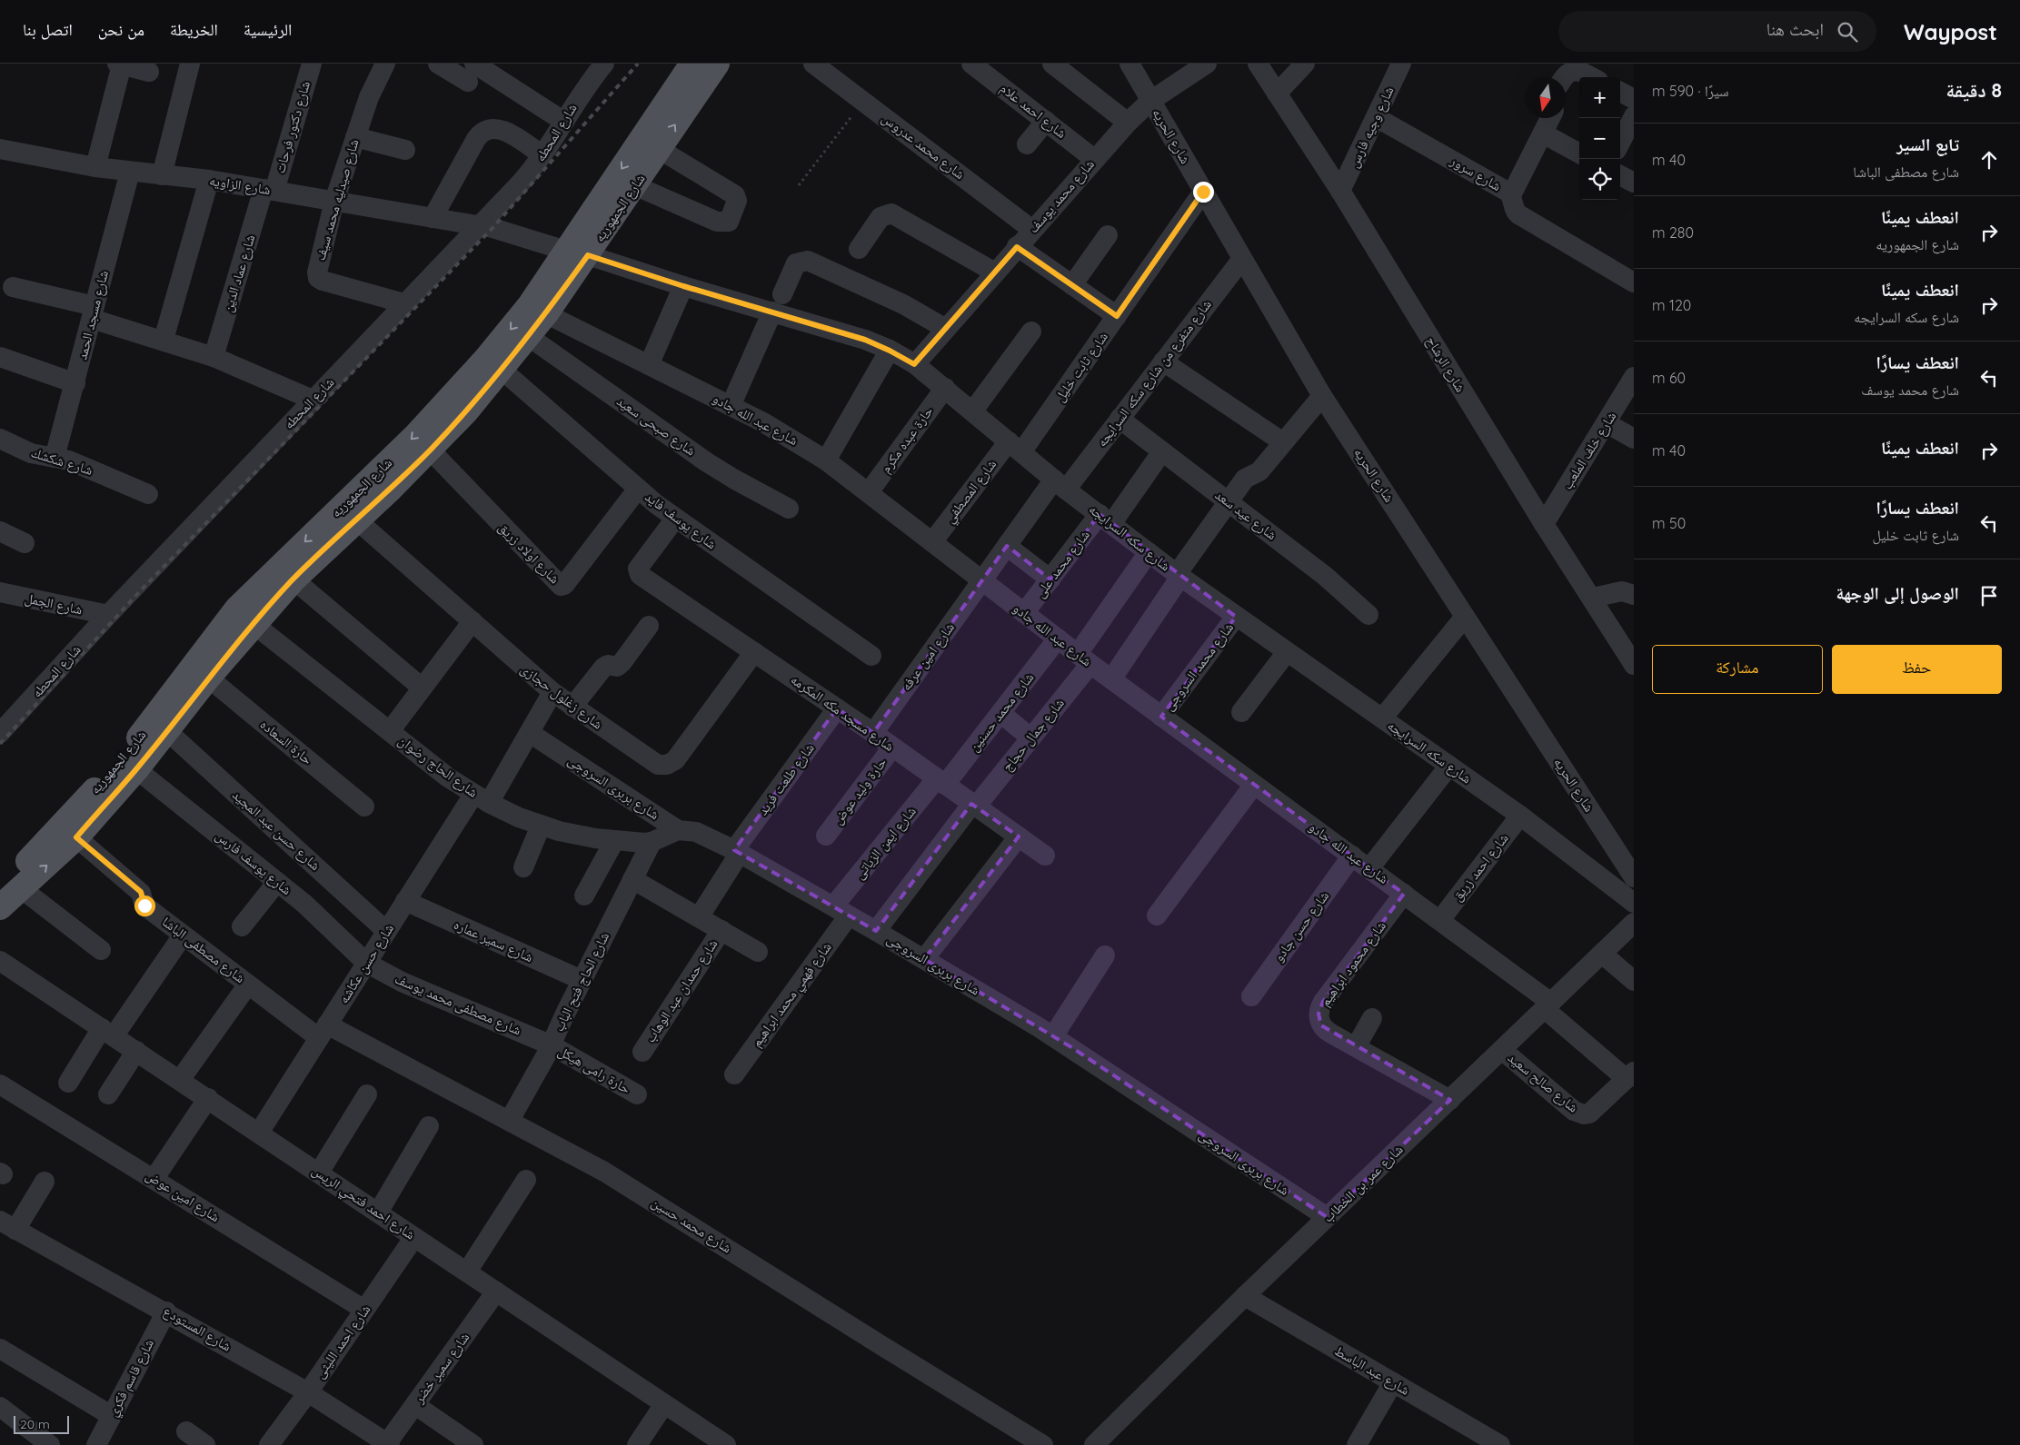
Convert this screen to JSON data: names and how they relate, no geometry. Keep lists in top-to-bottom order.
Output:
{
  "streets": {
    "main road": ["شارع الجمهوريه"],
    "street": [
      "شارع احمد علام",
      "شارع دكتور فرحات",
      "شارع وجيه فارس",
      "شارع المحطه",
      "شارع الحريه",
      "شارع محمد عدروس",
      "شارع سرور",
      "شارع الزاويه",
      "شارع محمد يوسف",
      "شارع صيدليه محمد سيف",
      "شارع عماد الدين",
      "شارع مسجد الحمد",
      "شارع الرشاح",
      "شارع ثابت خليل",
      "شارع متفرع من شارع سكه السرايجه",
      "شارع عبد الله جادو",
      "شارع صبحى سعيد",
      "حارة عبده مكرم",
      "شارع خلف الملعب",
      "شارع شكشك",
      "شارع المصطفي",
      "شارع عيد سعد",
      "شارع يوسف فايد",
      "شارع سكه السرايجه",
      "شارع اولاد زريق",
      "شارع محمد على",
      "شارع الجمل",
      "شارع امين عرفه",
      "شارع محمد السروجى",
      "شارع زغلول حجازى",
      "شارع محمد حسنين",
      "شارع مسجد مكه المكرمه",
      "شارع جمال حجاج",
      "حارة السعاده",
      "شارع الحاج رضوان",
      "شارع طلعت فريد",
      "شارع بربرى السروجى",
      "حارة وليد عوض",
      "شارع حسن عبد المجيد",
      "شارع ايمن الزياتى",
      "شارع يوسف فارس",
      "شارع احمد زريق",
      "شارع حسن جادو",
      "شارع سمير عماره",
      "شارع مصطفى الباشا",
      "شارع حسن عكاشه",
      "شارع محمود ابراهيم",
      "شارع الحاج فتح الباب",
      "شارع حمدان عبد الوهاب",
      "شارع فهمي محمد ابراهيم",
      "شارع مصطفى محمد يوسف",
      "حارة رامى هيكل",
      "شارع صالح سعيد",
      "شارع عمر بن الخطاب",
      "شارع امين عوض",
      "شارع احمد فتحي الريس",
      "شارع محمد حسين",
      "شارع المستودع",
      "شارع احمد الليثى",
      "شارع سمير خضر",
      "شارع عبد الباسط",
      "شارع قاسم فكري"
    ]
  },
  "crossings": [
    ["شارع احمد علام", "شارع محمد يوسف"],
    ["شارع دكتور فرحات", "شارع الزاويه"],
    ["شارع دكتور فرحات", "شارع عماد الدين"],
    ["شارع وجيه فارس", "شارع سرور"],
    ["شارع وجيه فارس", "شارع الرشاح"],
    ["شارع المحطه", "شارع الزاويه"],
    ["شارع المحطه", "شارع صيدليه محمد سيف"],
    ["شارع المحطه", "شارع سكه السرايجه"],
    ["شارع المحطه", "شارع الجمل"],
    ["شارع الحريه", "شارع محمد يوسف"],
    ["شارع الحريه", "شارع ثابت خليل"],
    ["شارع الحريه", "شارع متفرع من شارع سكه السرايجه"],
    ["شارع محمد عدروس", "شارع محمد يوسف"],
    ["شارع الزاويه", "شارع صيدليه محمد سيف"],
    ["شارع الزاويه", "شارع عماد الدين"],
    ["شارع الزاويه", "شارع مسجد الحمد"],
    ["شارع الزاويه", "شارع سكه السرايجه"],
    ["شارع محمد يوسف", "شارع سكه السرايجه"],
    ["شارع الجمهوريه", "شارع عبد الله جادو"],
    ["شارع الجمهوريه", "شارع صبحى سعيد"],
    ["شارع الجمهوريه", "شارع يوسف فايد"],
    ["شارع الجمهوريه", "شارع سكه السرايجه"],
    ["شارع الجمهوريه", "شارع اولاد زريق"],
    ["شارع الجمهوريه", "شارع زغلول حجازى"],
    ["شارع الجمهوريه", "حارة السعاده"],
    ["شارع الجمهوريه", "شارع الحاج رضوان"],
    ["شارع الجمهوريه", "شارع حسن عبد المجيد"],
    ["شارع الجمهوريه", "شارع يوسف فارس"],
    ["شارع الجمهوريه", "شارع مصطفى الباشا"],
    ["شارع مسجد الحمد", "شارع شكشك"],
    ["شارع الرشاح", "شارع خلف الملعب"],
    ["شارع ثابت خليل", "شارع المصطفي"],
    ["شارع ثابت خليل", "شارع سكه السرايجه"],
    ["شارع متفرع من شارع سكه السرايجه", "شارع عبد الله جادو"],
    ["شارع متفرع من شارع سكه السرايجه", "شارع عيد سعد"],
    ["شارع متفرع من شارع سكه السرايجه", "شارع سكه السرايجه"],
    ["شارع متفرع من شارع سكه السرايجه", "شارع امين عرفه"],
    ["شارع عبد الله جادو", "حارة عبده مكرم"],
    ["شارع عبد الله جادو", "شارع المصطفي"],
    ["شارع عبد الله جادو", "شارع محمد على"],
    ["شارع عبد الله جادو", "شارع امين عرفه"],
    ["شارع عبد الله جادو", "شارع محمد السروجى"],
    ["شارع عبد الله جادو", "شارع محمد حسنين"],
    ["شارع عبد الله جادو", "شارع جمال حجاج"],
    ["شارع عبد الله جادو", "شارع احمد زريق"],
    ["شارع عبد الله جادو", "شارع حسن جادو"],
    ["شارع عبد الله جادو", "شارع محمود ابراهيم"],
    ["شارع عبد الله جادو", "شارع صالح سعيد"],
    ["شارع عبد الله جادو", "شارع عمر بن الخطاب"],
    ["حارة عبده مكرم", "شارع سكه السرايجه"],
    ["شارع المصطفي", "شارع سكه السرايجه"],
    ["شارع عيد سعد", "شارع محمد على"],
    ["شارع يوسف فايد", "شارع اولاد زريق"],
    ["شارع يوسف فايد", "شارع مسجد مكه المكرمه"],
    ["شارع سكه السرايجه", "شارع محمد على"],
    ["شارع سكه السرايجه", "شارع محمد السروجى"],
    ["شارع سكه السرايجه", "شارع جمال حجاج"],
    ["شارع سكه السرايجه", "شارع احمد زريق"],
    ["شارع امين عرفه", "شارع مسجد مكه المكرمه"],
    ["شارع زغلول حجازى", "شارع مسجد مكه المكرمه"],
    ["شارع زغلول حجازى", "شارع حسن عكاشه"],
    ["شارع محمد حسنين", "شارع مسجد مكه المكرمه"],
    ["شارع محمد حسنين", "شارع ايمن الزياتى"],
    ["شارع مسجد مكه المكرمه", "شارع جمال حجاج"],
    ["شارع مسجد مكه المكرمه", "شارع طلعت فريد"],
    ["شارع مسجد مكه المكرمه", "حارة وليد عوض"],
    ["شارع مسجد مكه المكرمه", "شارع ايمن الزياتى"],
    ["شارع جمال حجاج", "شارع بربرى السروجى"],
    ["شارع الحاج رضوان", "شارع بربرى السروجى"],
    ["شارع الحاج رضوان", "شارع حسن عكاشه"],
    ["شارع الحاج رضوان", "شارع الحاج فتح الباب"],
    ["شارع طلعت فريد", "شارع بربرى السروجى"],
    ["شارع بربرى السروجى", "شارع ايمن الزياتى"],
    ["شارع بربرى السروجى", "شارع حسن عكاشه"],
    ["شارع بربرى السروجى", "شارع فهمي محمد ابراهيم"],
    ["شارع بربرى السروجى", "شارع عمر بن الخطاب"],
    ["شارع حسن عبد المجيد", "شارع حسن عكاشه"],
    ["شارع ايمن الزياتى", "شارع فهمي محمد ابراهيم"],
    ["شارع يوسف فارس", "شارع حسن عكاشه"],
    ["شارع يوسف فارس", "شارع مصطفى محمد يوسف"],
    ["شارع سمير عماره", "شارع حسن عكاشه"],
    ["شارع سمير عماره", "شارع الحاج فتح الباب"],
    ["شارع مصطفى الباشا", "شارع حسن عكاشه"],
    ["شارع مصطفى الباشا", "شارع محمد حسين"],
    ["شارع حسن عكاشه", "شارع مصطفى محمد يوسف"],
    ["شارع حسن عكاشه", "شارع احمد فتحي الريس"],
    ["شارع حسن عكاشه", "شارع محمد حسين"],
    ["شارع محمود ابراهيم", "شارع عمر بن الخطاب"],
    ["شارع الحاج فتح الباب", "شارع مصطفى محمد يوسف"],
    ["شارع الحاج فتح الباب", "حارة رامى هيكل"],
    ["شارع الحاج فتح الباب", "شارع محمد حسين"],
    ["شارع مصطفى محمد يوسف", "حارة رامى هيكل"],
    ["شارع صالح سعيد", "شارع عمر بن الخطاب"],
    ["شارع عمر بن الخطاب", "شارع عبد الباسط"],
    ["شارع امين عوض", "شارع احمد الليثى"],
    ["شارع احمد فتحي الريس", "شارع احمد الليثى"],
    ["شارع احمد فتحي الريس", "شارع سمير خضر"],
    ["شارع المستودع", "شارع احمد الليثى"],
    ["شارع المستودع", "شارع سمير خضر"],
    ["شارع المستودع", "شارع قاسم فكري"]
  ],
  "scale_bar": "20 m",
  "north": "bottom",
  "page": {
    "header": "Waypost",
    "search": "ابحث هنا",
    "nav": [
      "الرئيسية",
      "الخريطة",
      "من نحن",
      "اتصل بنا"
    ],
    "heading": ["8 دقيقة", "سيرًا · 590 m"],
    "map_buttons": ["+", "−"],
    "list": [
      ["تابع السير", "شارع مصطفى الباشا", "40 m"],
      ["انعطف يمينًا", "شارع الجمهوريه", "280 m"],
      ["انعطف يمينًا", "شارع سكه السرايجه", "120 m"],
      ["انعطف يسارًا", "شارع محمد يوسف", "60 m"],
      ["انعطف يمينًا", "40 m"],
      ["انعطف يسارًا", "شارع ثابت خليل", "50 m"],
      "الوصول إلى الوجهة"
    ],
    "buttons": ["حفظ", "مشاركة"],
    "scale": "20 m"
  }
}
